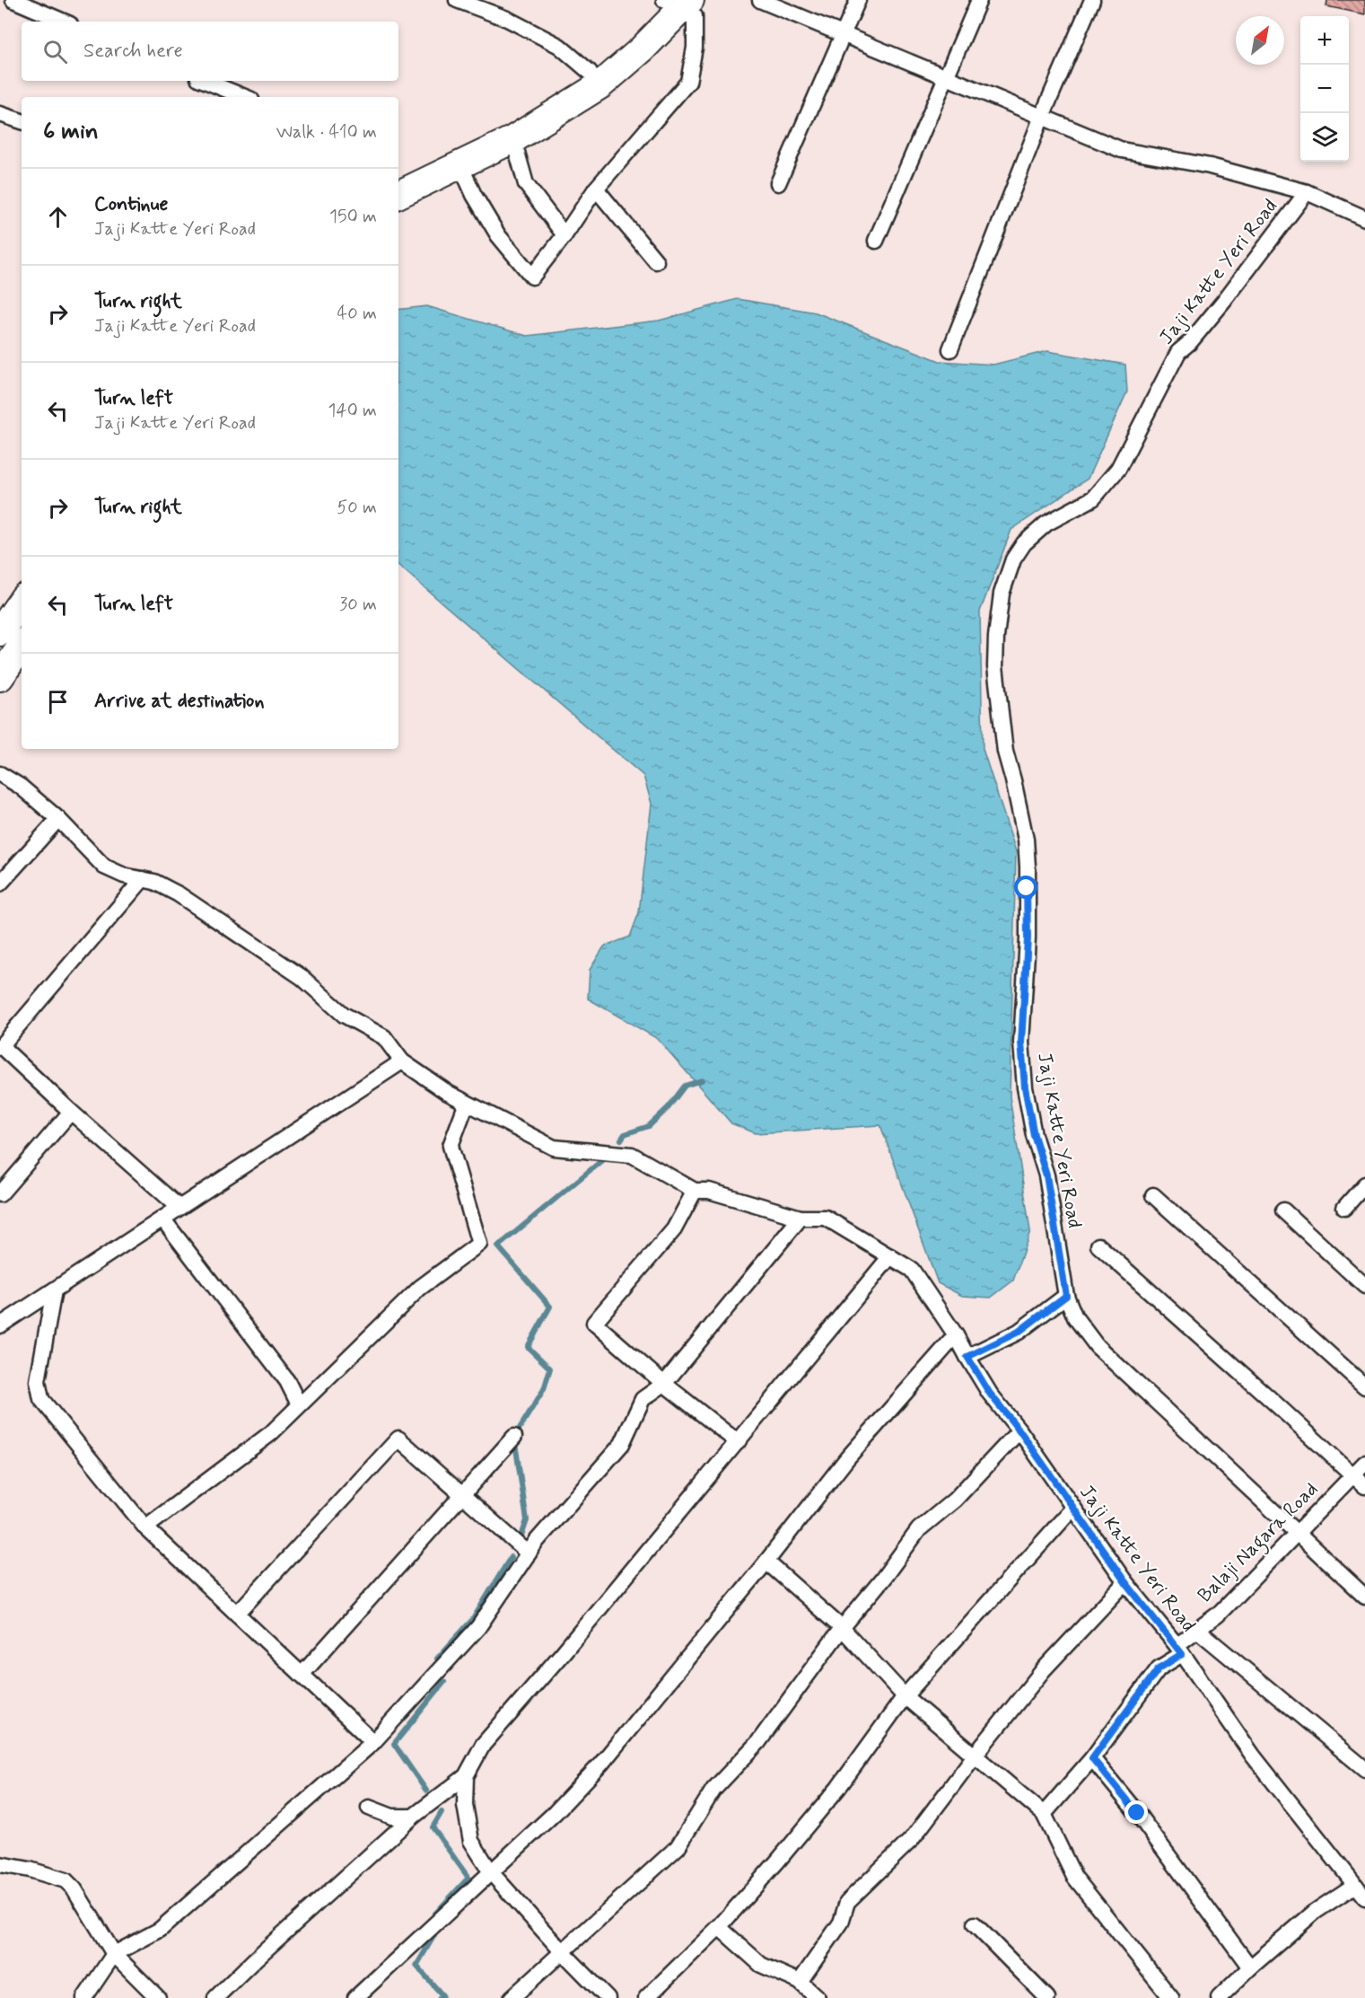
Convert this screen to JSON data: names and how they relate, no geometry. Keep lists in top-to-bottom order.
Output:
{
  "streets": {
    "street": ["Jaji Katte Yeri Road", "Balaji Nagara Road"]
  },
  "crossings": [
    ["Jaji Katte Yeri Road", "Balaji Nagara Road"]
  ],
  "north": "top right",
  "page": {
    "map_buttons": ["+", "−"],
    "search": "Search here",
    "heading": ["6 min", "Walk · 410 m"],
    "list": [
      ["Continue", "Jaji Katte Yeri Road", "150 m"],
      ["Turn right", "Jaji Katte Yeri Road", "40 m"],
      ["Turn left", "Jaji Katte Yeri Road", "140 m"],
      ["Turn right", "50 m"],
      ["Turn left", "30 m"],
      "Arrive at destination"
    ]
  }
}
